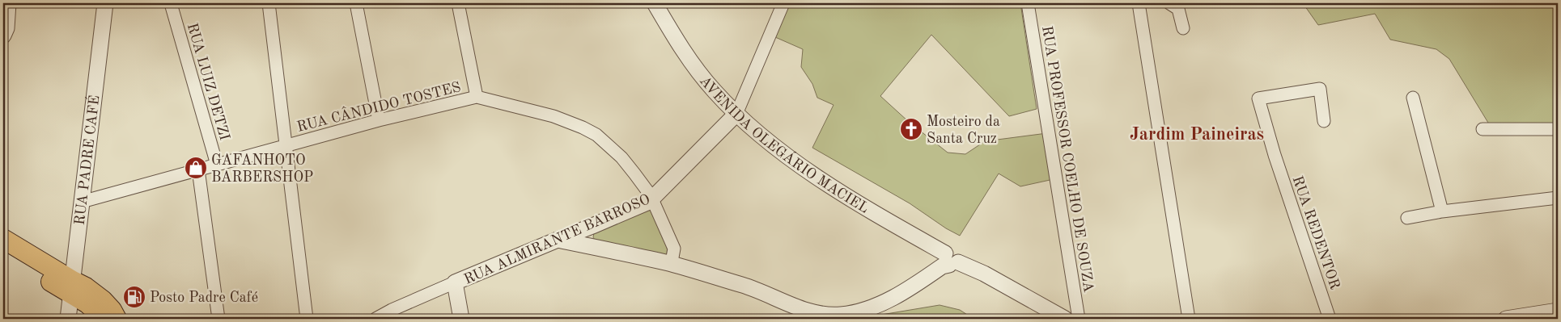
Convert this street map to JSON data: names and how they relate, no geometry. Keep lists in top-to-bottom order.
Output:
{
  "streets": {
    "street": [
      "RUA LUIZ DETZI",
      "RUA CÂNDIDO TOSTES",
      "AVENIDA OLEGÁRIO MACIEL",
      "RUA PROFESSOR COELHO DE SOUZA",
      "RUA PADRE CAFÉ",
      "RUA REDENTOR",
      "RUA ALMIRANTE BARROSO"
    ]
  },
  "crossings": [
    ["RUA LUIZ DETZI", "RUA CÂNDIDO TOSTES"],
    ["RUA CÂNDIDO TOSTES", "RUA PADRE CAFÉ"],
    ["RUA CÂNDIDO TOSTES", "RUA ALMIRANTE BARROSO"],
    ["AVENIDA OLEGÁRIO MACIEL", "RUA ALMIRANTE BARROSO"]
  ],
  "districts": ["Jardim Paineiras"],
  "places": {
    "church": ["Mosteiro da Santa Cruz"],
    "shop": ["GAFANHOTO BARBERSHOP"],
    "fuel station": ["Posto Padre Café"]
  }
}
